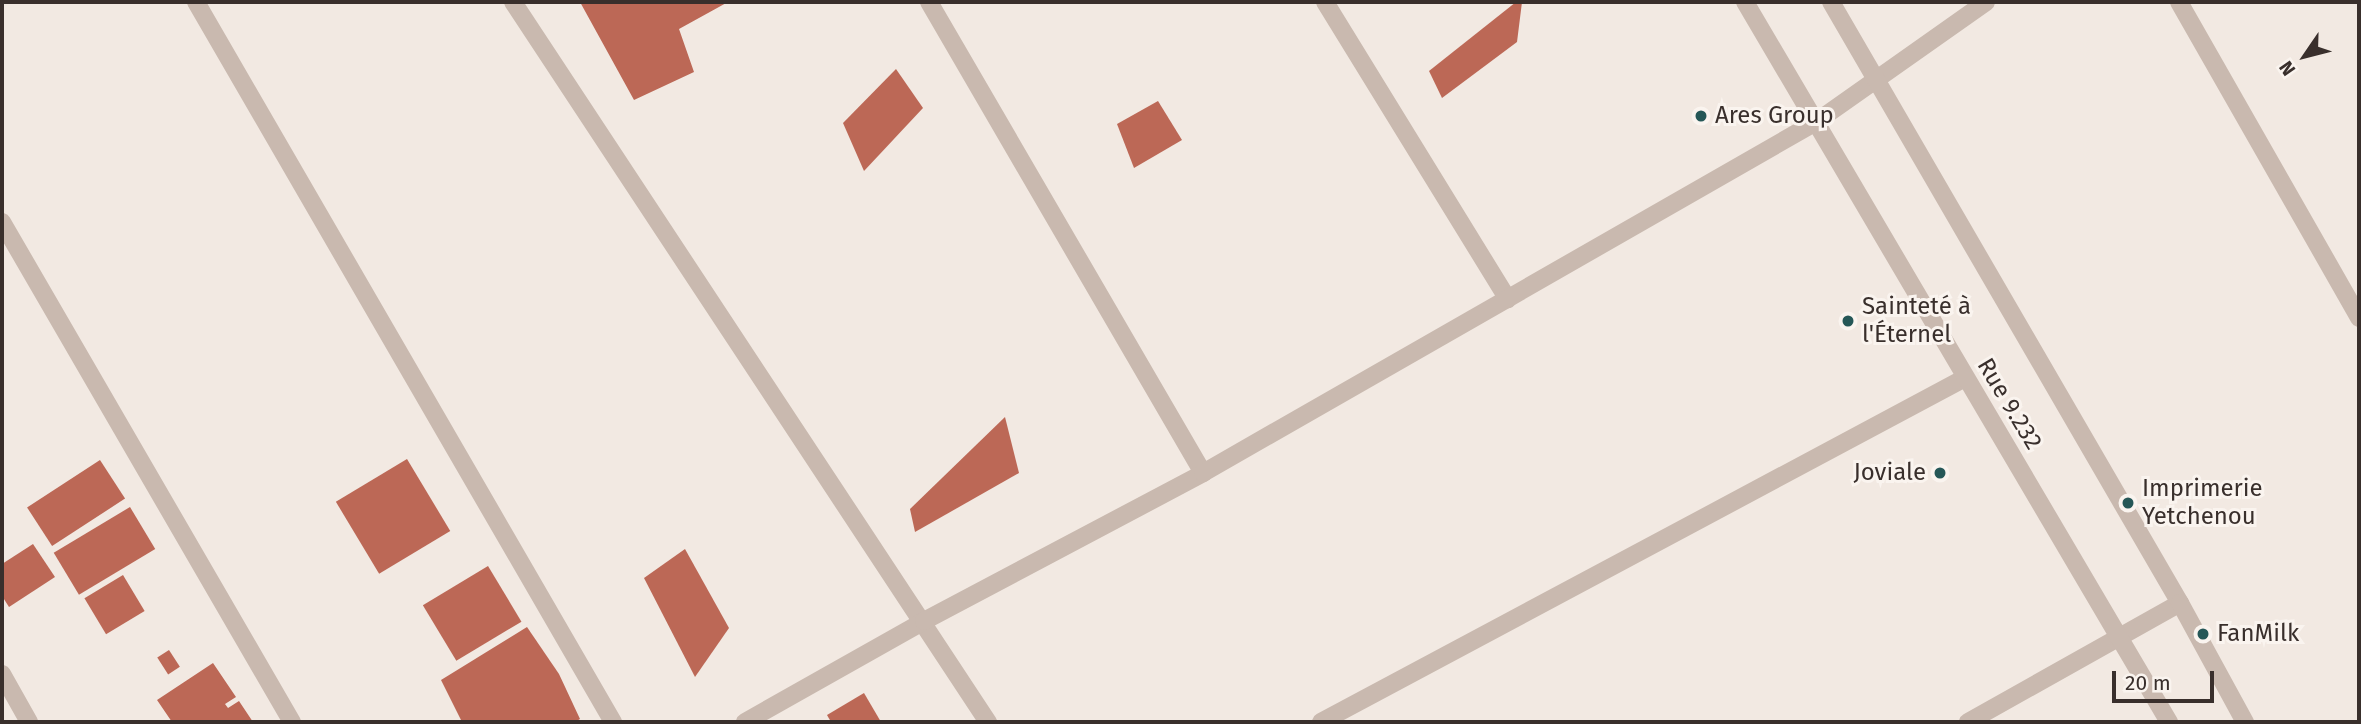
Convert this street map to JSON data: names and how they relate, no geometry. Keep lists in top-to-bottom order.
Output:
{
  "streets": {
    "street": ["Rue 9.232"]
  },
  "places": [
    "Ares Group",
    "Sainteté à l'Éternel",
    "Joviale",
    "Imprimerie Yetchenou",
    "FanMilk"
  ],
  "scale_bar": "20 m",
  "north": "bottom left"
}
